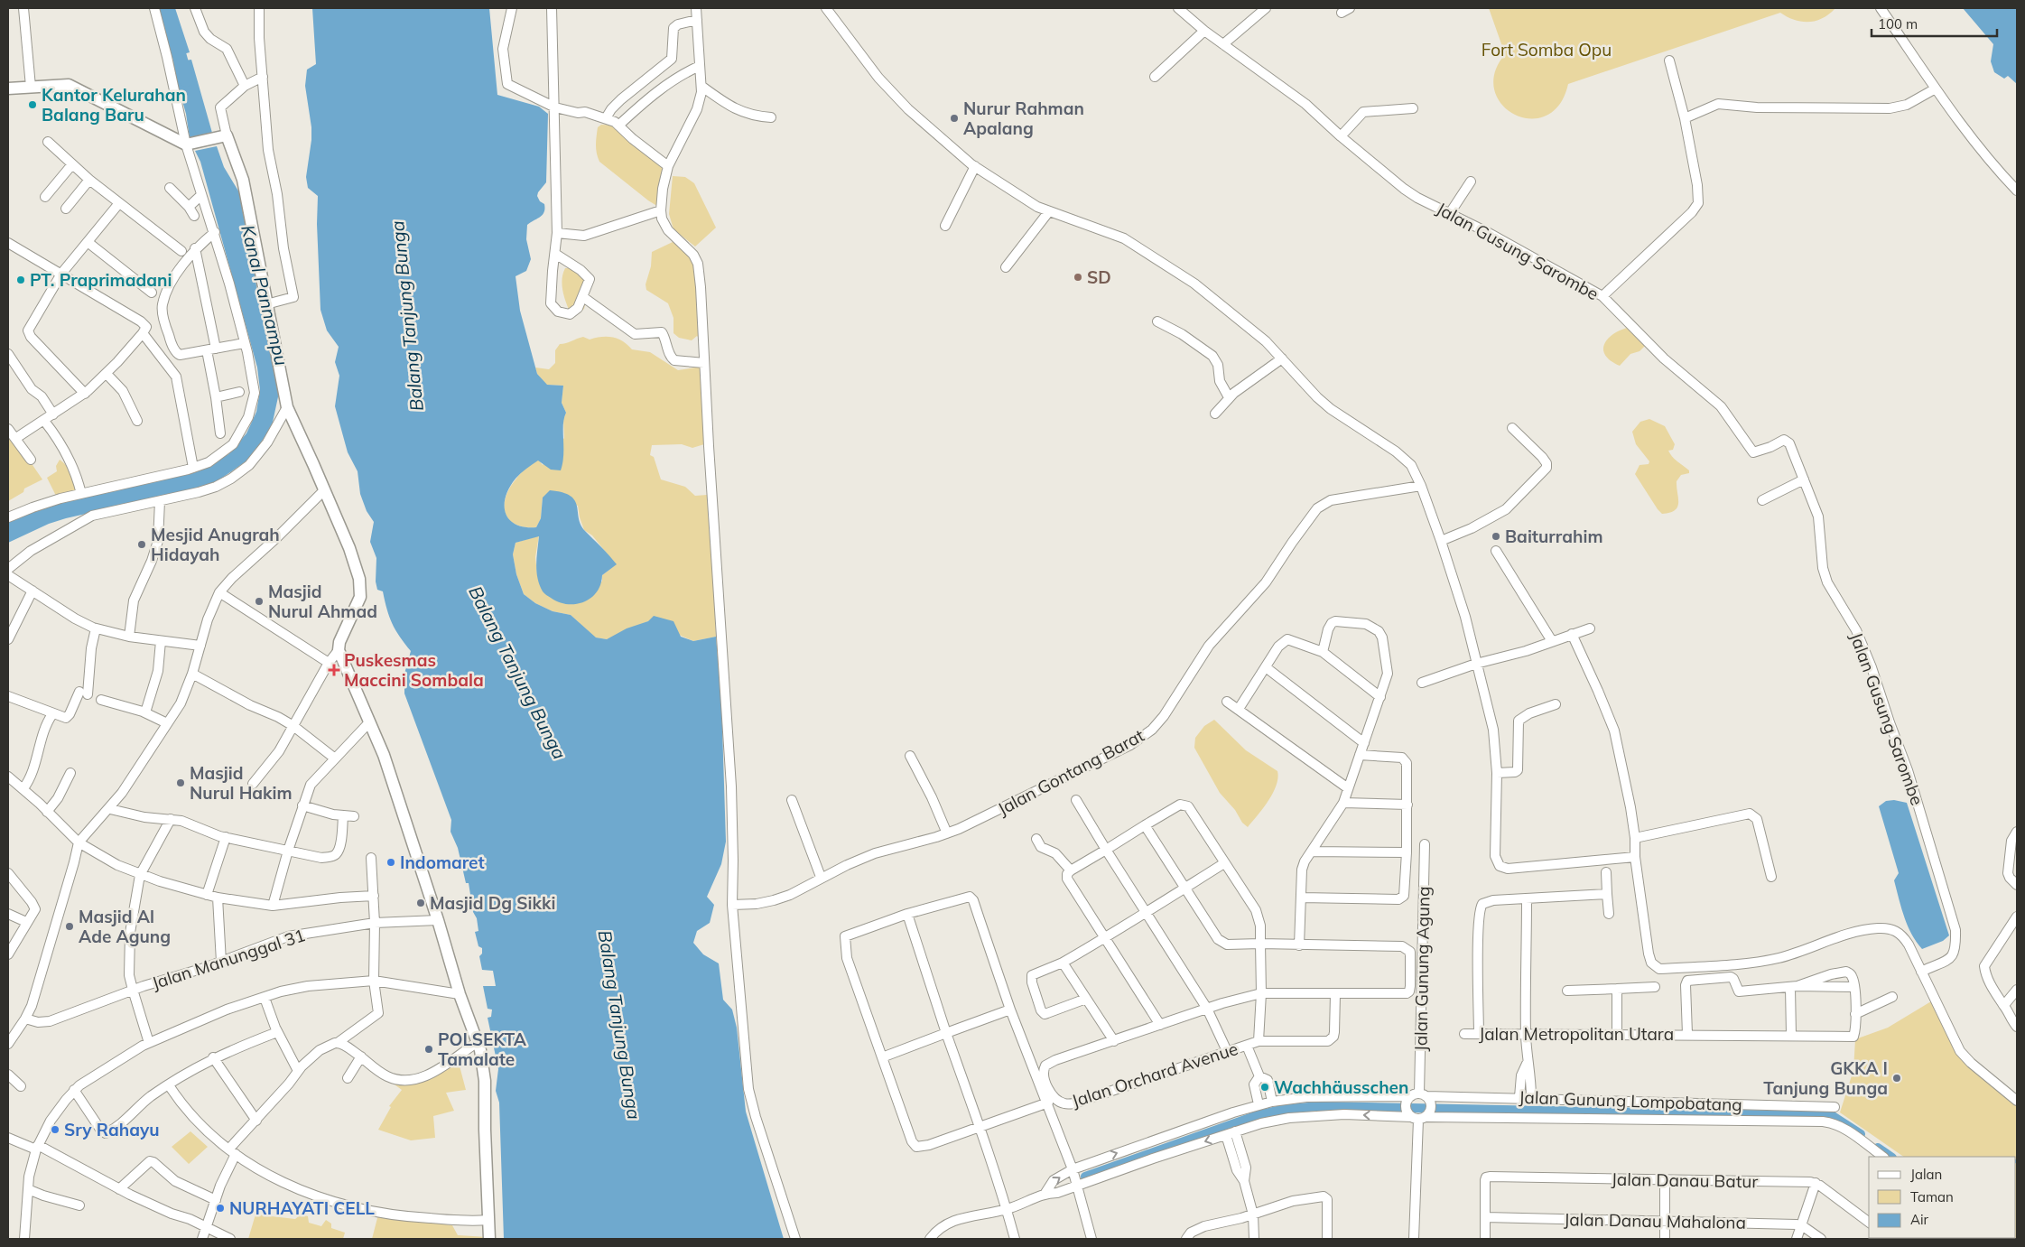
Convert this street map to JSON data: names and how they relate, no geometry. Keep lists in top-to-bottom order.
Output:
{
  "streets": {
    "street": [
      "Jalan Gusung Sarombe",
      "Jalan Gontang Barat",
      "Jalan Manunggal 31",
      "Jalan Gunung Agung",
      "Jalan Metropolitan Utara",
      "Jalan Orchard Avenue",
      "Jalan Gunung Lompobatang",
      "Jalan Danau Batur",
      "Jalan Danau Mahalona"
    ]
  },
  "crossings": [
    ["Jalan Gunung Agung", "Jalan Gunung Lompobatang"],
    ["Jalan Danau Batur", "Jalan Danau Mahalona"]
  ],
  "water": ["Kanal Pannampu", "Balang Tanjung Bunga"],
  "parks": ["Fort Somba Opu"],
  "places": {
    "other": [
      "Kantor Kelurahan Balang Baru",
      "Nurur Rahman Apalang",
      "SD",
      "PT. Praprimadani",
      "Baiturrahim",
      "Mesjid Anugrah Hidayah",
      "Masjid Nurul Ahmad",
      "Masjid Nurul Hakim",
      "Indomaret",
      "Masjid Dg Sikki",
      "Masjid Al Ade Agung",
      "POLSEKTA Tamalate",
      "GKKA I Tanjung Bunga",
      "Wachhäusschen",
      "Sry Rahayu",
      "NURHAYATI CELL"
    ],
    "health": ["Puskesmas Maccini Sombala"]
  },
  "legend": ["Jalan", "Taman", "Air"],
  "scale_bar": "100 m"
}
